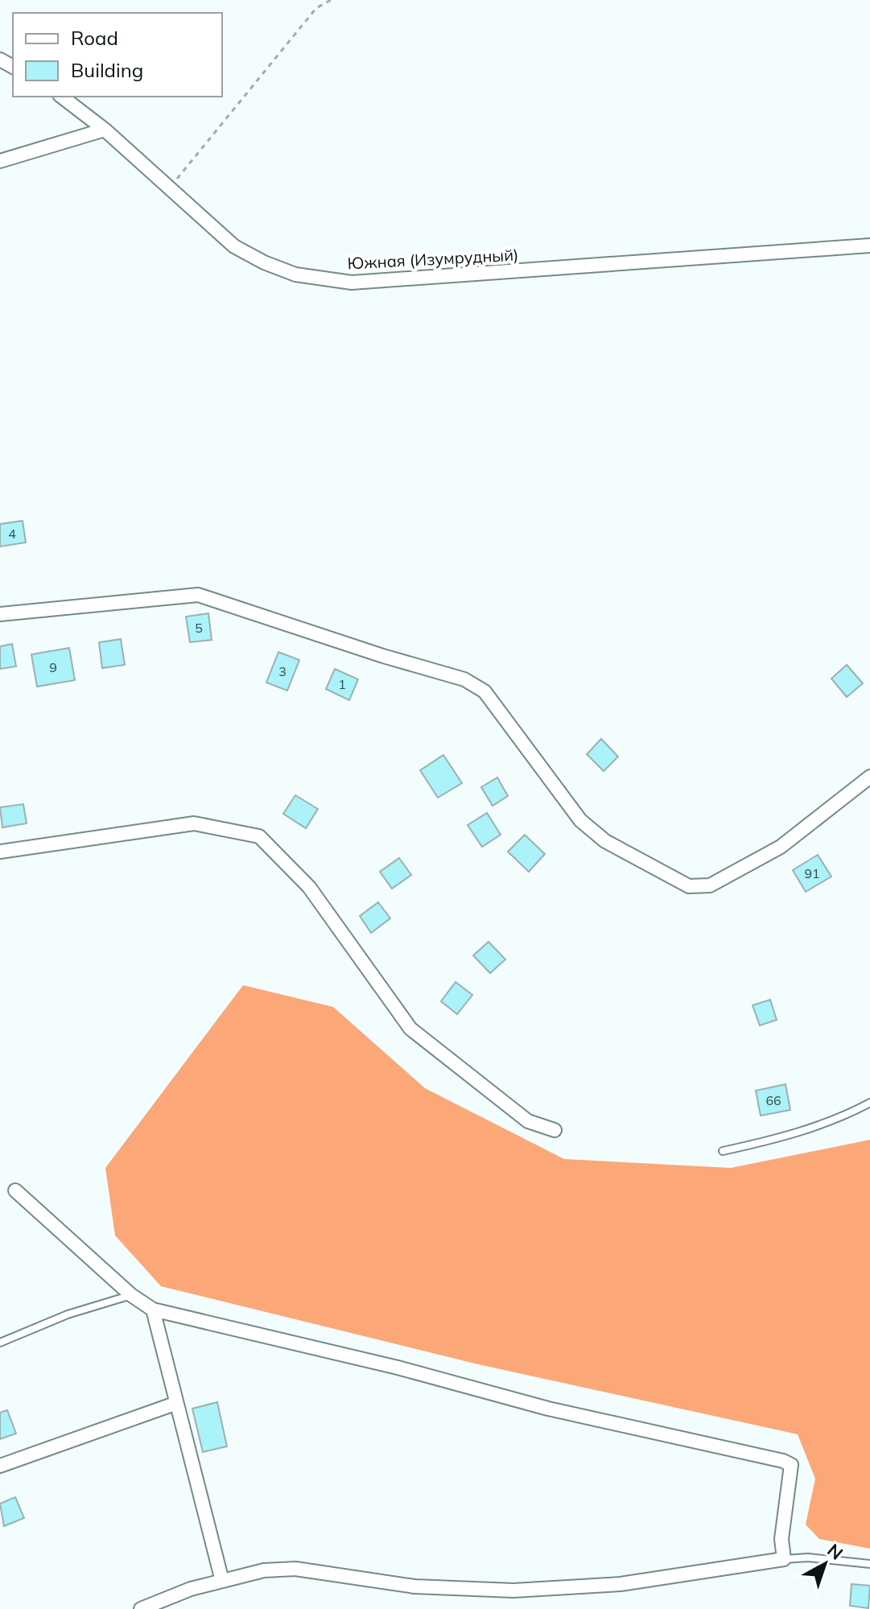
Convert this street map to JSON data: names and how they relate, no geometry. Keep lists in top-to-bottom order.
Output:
{
  "streets": {
    "street": ["Южная (Изумрудный)"]
  },
  "house_numbers": [
    "4",
    "5",
    "9",
    "3",
    "1",
    "91",
    "66"
  ],
  "legend": ["Road", "Building"],
  "north": "top right"
}
